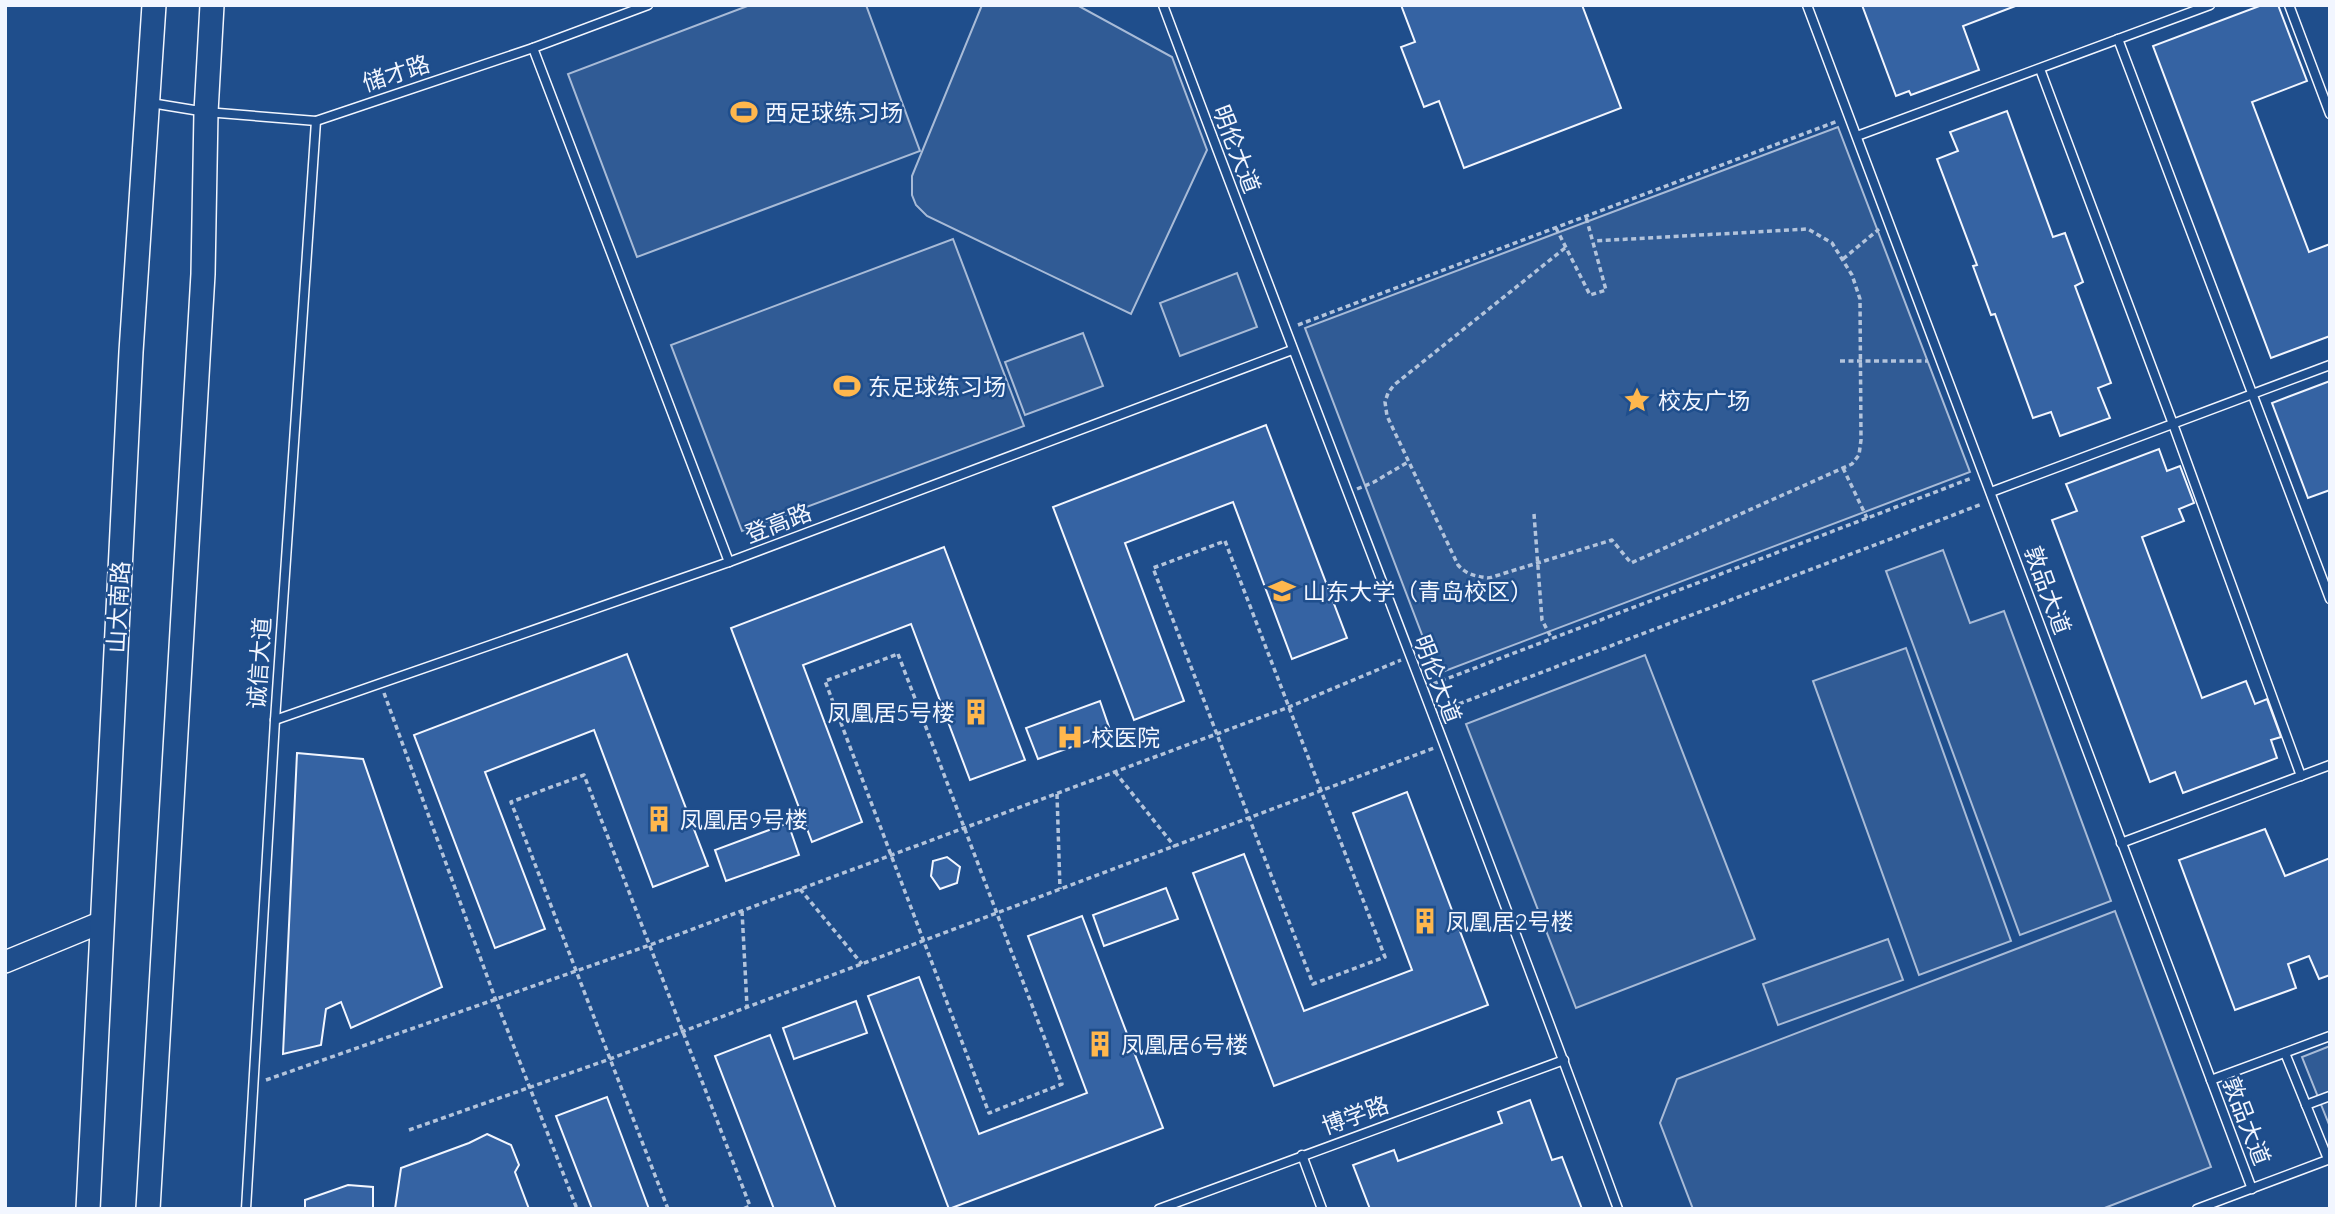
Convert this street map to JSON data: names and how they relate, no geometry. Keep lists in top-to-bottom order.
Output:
{
  "streets": {
    "main road": ["山大南路"],
    "lane": [
      "储才路",
      "明伦大道",
      "登高路",
      "敦品大道",
      "诚信大道",
      "博学路"
    ]
  },
  "crossings": [
    ["储才路", "山大南路"],
    ["储才路", "诚信大道"],
    ["明伦大道", "登高路"],
    ["明伦大道", "博学路"],
    ["登高路", "诚信大道"]
  ],
  "places": {
    "sports": ["西足球练习场", "东足球练习场"],
    "place": ["校友广场"],
    "school or university": ["山东大学（青岛校区）"],
    "building": [
      "凤凰居5号楼",
      "凤凰居9号楼",
      "凤凰居2号楼",
      "凤凰居6号楼"
    ],
    "hospital": ["校医院"]
  }
}
